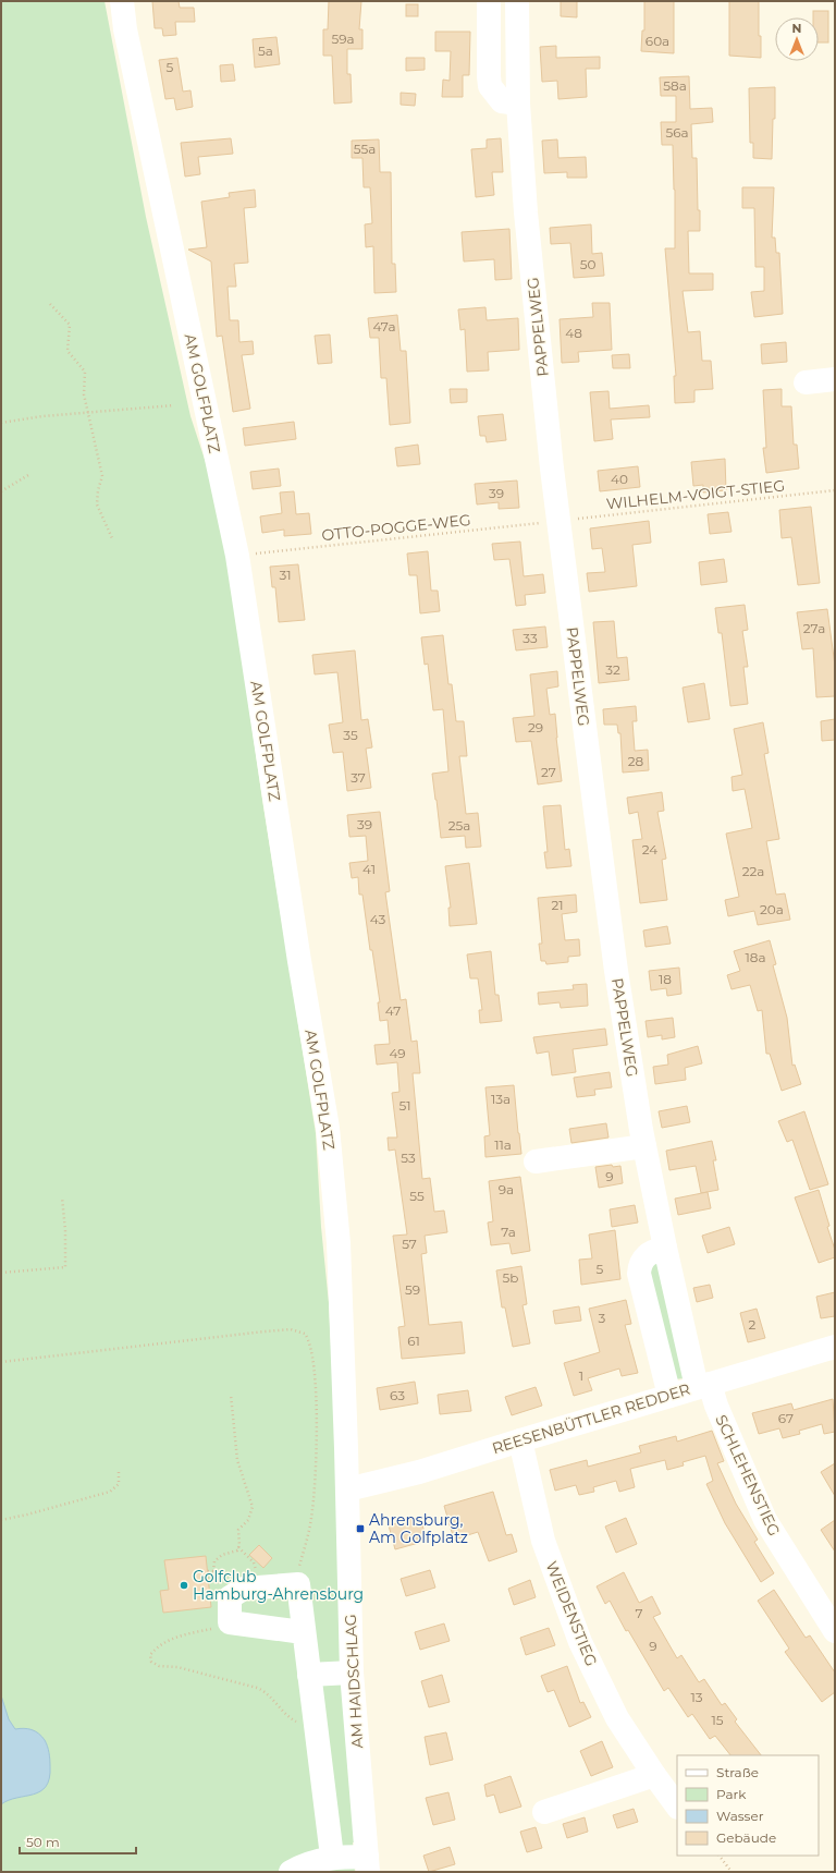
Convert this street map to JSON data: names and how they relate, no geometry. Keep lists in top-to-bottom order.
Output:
{
  "streets": {
    "street": [
      "PAPPELWEG",
      "AM GOLFPLATZ",
      "REESENBÜTTLER REDDER",
      "SCHLEHENSTIEG",
      "WEIDENSTIEG",
      "AM HAIDSCHLAG"
    ],
    "path": ["WILHELM-VOIGT-STIEG", "OTTO-POGGE-WEG"]
  },
  "crossings": [
    ["PAPPELWEG", "WILHELM-VOIGT-STIEG"],
    ["PAPPELWEG", "OTTO-POGGE-WEG"],
    ["PAPPELWEG", "REESENBÜTTLER REDDER"],
    ["PAPPELWEG", "SCHLEHENSTIEG"],
    ["AM GOLFPLATZ", "OTTO-POGGE-WEG"],
    ["AM GOLFPLATZ", "REESENBÜTTLER REDDER"],
    ["AM GOLFPLATZ", "AM HAIDSCHLAG"],
    ["WILHELM-VOIGT-STIEG", "OTTO-POGGE-WEG"],
    ["REESENBÜTTLER REDDER", "SCHLEHENSTIEG"],
    ["REESENBÜTTLER REDDER", "WEIDENSTIEG"],
    ["REESENBÜTTLER REDDER", "AM HAIDSCHLAG"]
  ],
  "places": {
    "transit": ["Ahrensburg, Am Golfplatz"],
    "other": ["Golfclub Hamburg-Ahrensburg"]
  },
  "house_numbers": [
    "59a",
    "60a",
    "5a",
    "5",
    "58a",
    "56a",
    "55a",
    "50",
    "47a",
    "48",
    "40",
    "39",
    "31",
    "27a",
    "33",
    "32",
    "29",
    "35",
    "28",
    "27",
    "37",
    "39",
    "25a",
    "24",
    "41",
    "22a",
    "21",
    "20a",
    "43",
    "18a",
    "18",
    "47",
    "49",
    "13a",
    "51",
    "11a",
    "53",
    "9",
    "9a",
    "55",
    "7a",
    "57",
    "5",
    "5b",
    "59",
    "3",
    "2",
    "61",
    "1",
    "63",
    "67",
    "7",
    "9",
    "13",
    "15"
  ],
  "legend": [
    "Straße",
    "Park",
    "Wasser",
    "Gebäude"
  ],
  "scale_bar": "50 m",
  "north": "top"
}
